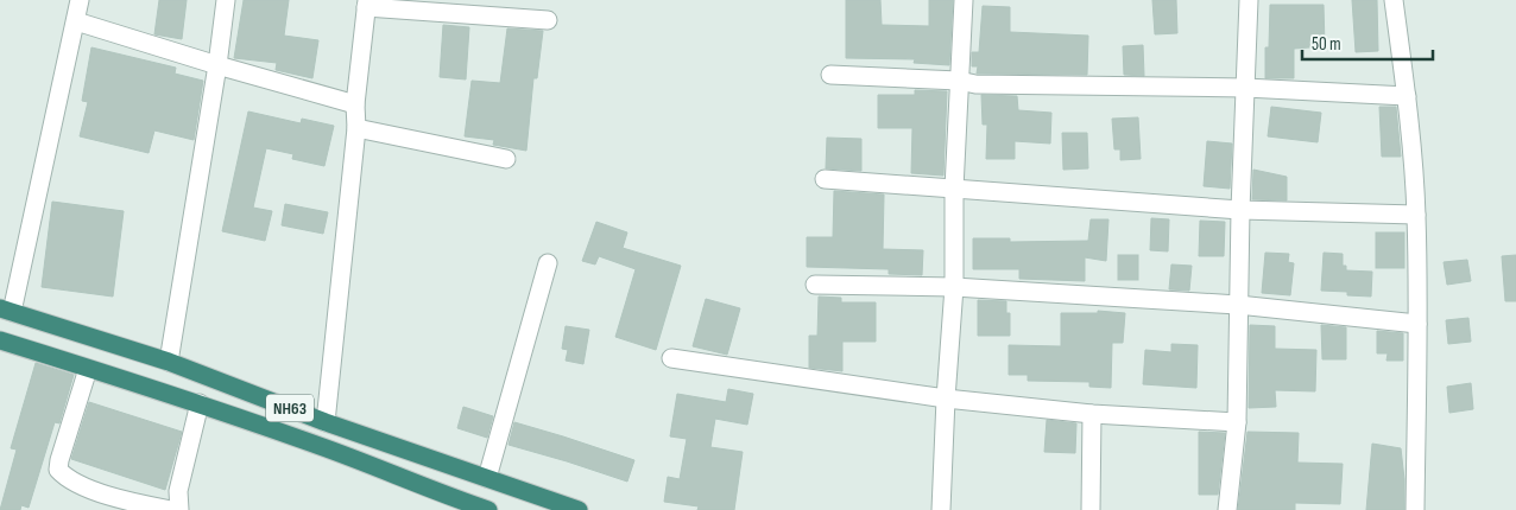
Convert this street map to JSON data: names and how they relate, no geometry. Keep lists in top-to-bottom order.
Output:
{
  "streets": {
    "highway": ["NH63"]
  },
  "scale_bar": "50 m"
}
